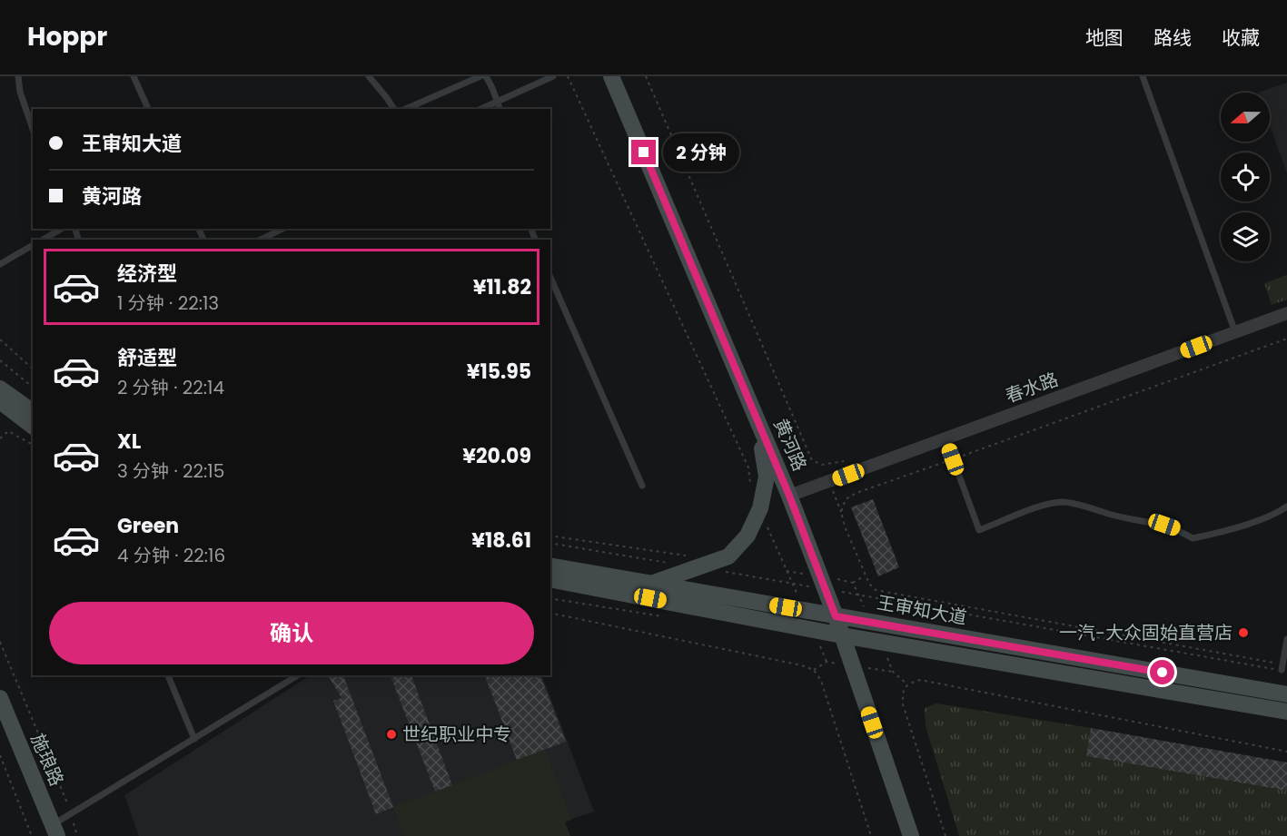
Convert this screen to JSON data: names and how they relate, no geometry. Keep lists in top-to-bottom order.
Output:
{
  "streets": {
    "main road": ["黄河路", "王审知大道", "施琅路"],
    "street": ["春水路"]
  },
  "crossings": [
    ["春水路", "黄河路"],
    ["黄河路", "王审知大道"]
  ],
  "places": ["一汽-大众固始直营店", "世纪职业中专"],
  "north": "left",
  "page": {
    "header": "Hoppr",
    "nav": ["地图", "路线", "收藏"],
    "banner": ["王审知大道", "黄河路"],
    "bubble": "2 分钟",
    "list": [
      {
        "name": "经济型",
        "note": "1 分钟 · 22:13",
        "value": "¥11.82"
      },
      {
        "name": "舒适型",
        "note": "2 分钟 · 22:14",
        "value": "¥15.95"
      },
      {
        "name": "XL",
        "note": "3 分钟 · 22:15",
        "value": "¥20.09"
      },
      {
        "name": "Green",
        "note": "4 分钟 · 22:16",
        "value": "¥18.61"
      }
    ],
    "buttons": "确认"
  }
}
